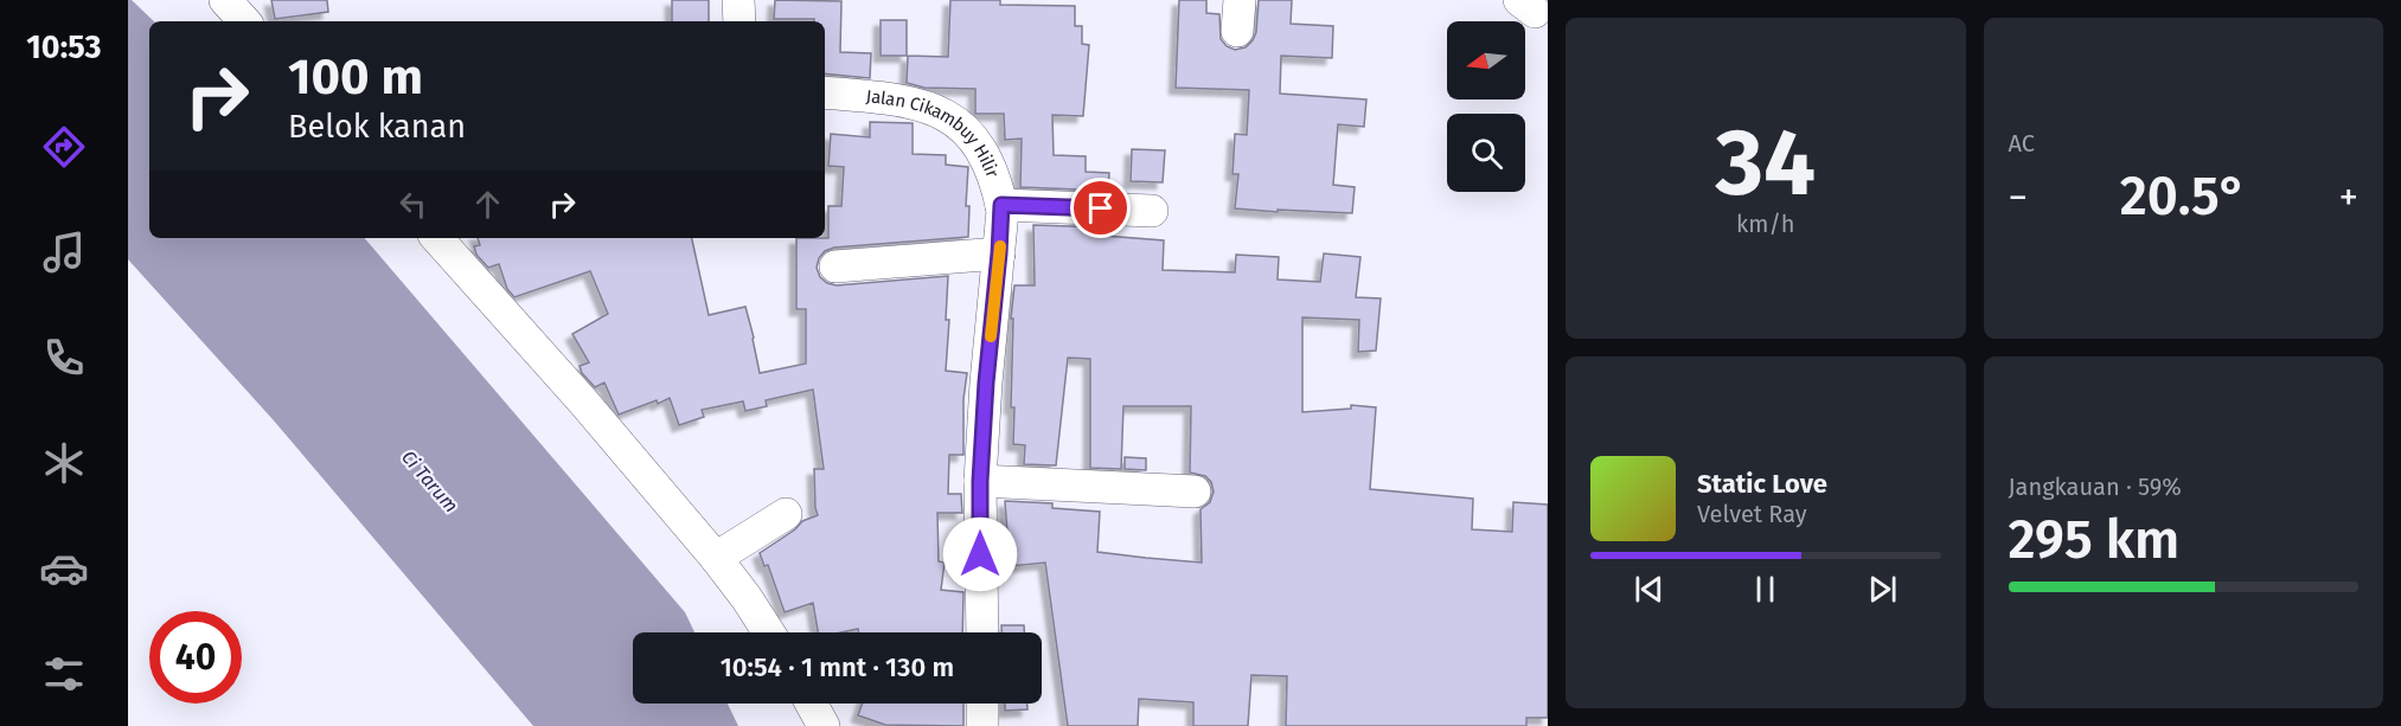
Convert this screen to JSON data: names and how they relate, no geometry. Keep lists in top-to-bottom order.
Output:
{
  "streets": {
    "street": ["Jalan Cikambuy Hilir"]
  },
  "water": ["Ci Tarum"],
  "north": "left",
  "page": {
    "tabs": "10:53",
    "tile": [
      ["34", "km/h"],
      "AC",
      ["Jangkauan · 59%", "295 km"]
    ],
    "turn": ["100 m", "Belok kanan"],
    "heat": ["−", "20.5°", "+"],
    "song": ["Static Love", "Velvet Ray"],
    "limit": "40",
    "trip": "10:54 · 1 mnt · 130 m"
  }
}
